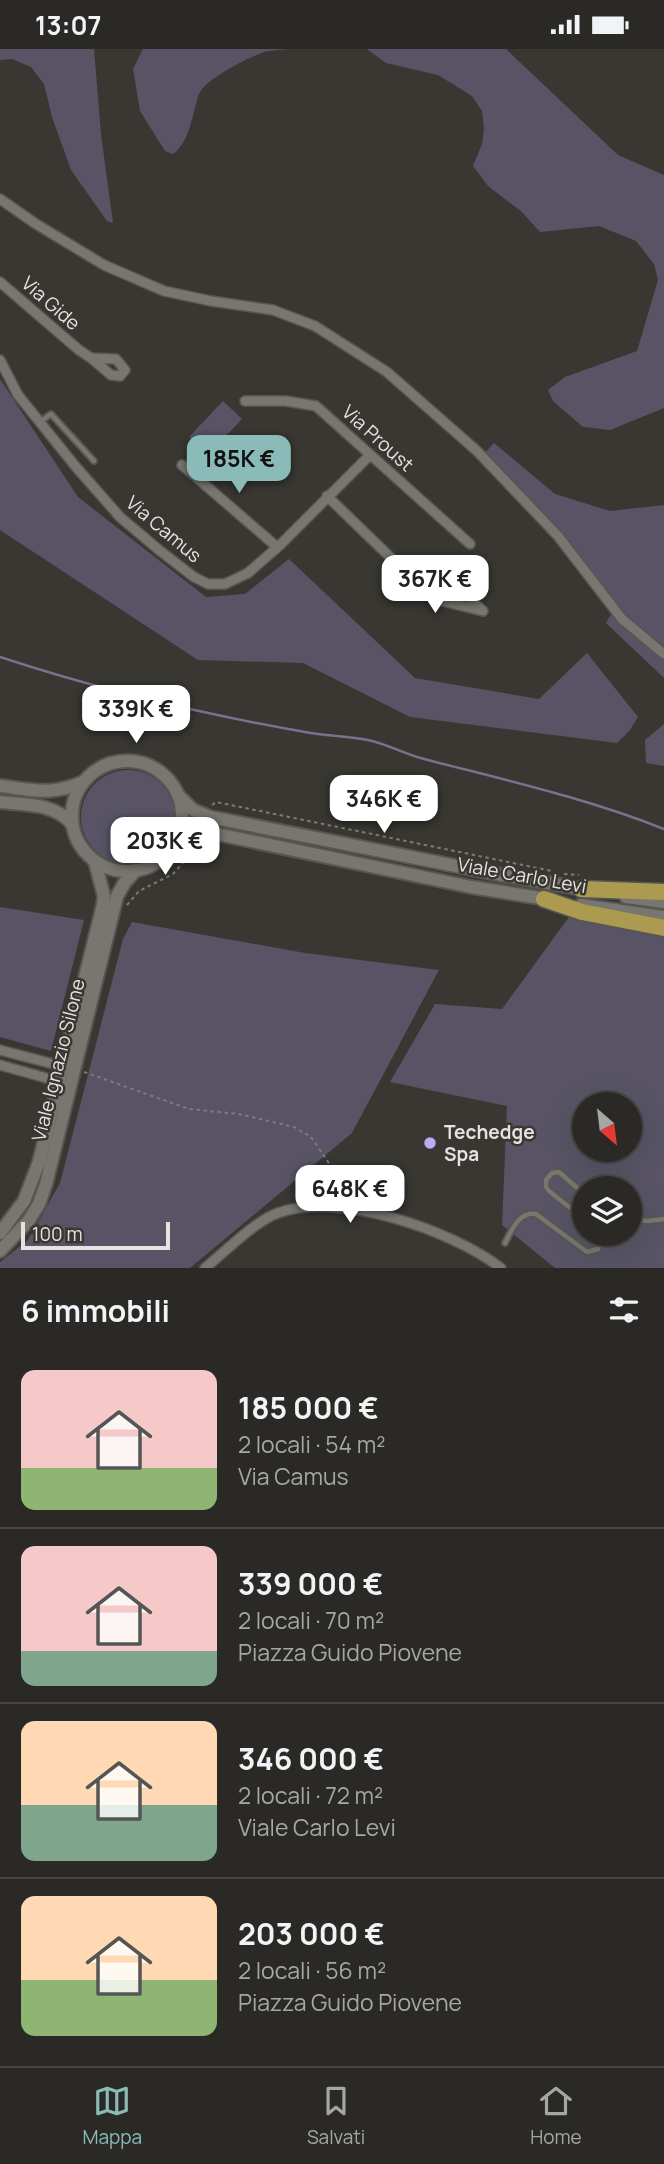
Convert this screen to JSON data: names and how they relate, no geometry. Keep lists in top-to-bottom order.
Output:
{
  "streets": {
    "street": [
      "Via Gide",
      "Via Proust",
      "Via Camus",
      "Viale Carlo Levi",
      "Viale Ignazio Silone"
    ]
  },
  "crossings": [
    ["Via Proust", "Via Camus"],
    ["Viale Carlo Levi", "Viale Ignazio Silone"]
  ],
  "places": ["Techedge Spa"],
  "scale_bar": "100 m",
  "north": "bottom right",
  "page": {
    "status": "13:07",
    "price": [
      "185K €",
      "367K €",
      "339K €",
      "346K €",
      "203K €",
      "648K €"
    ],
    "scale": "100 m",
    "heading": "6 immobili",
    "list": [
      {
        "name": "185 000 €",
        "note": "2 locali · 54 m² · Via Camus"
      },
      {
        "name": "339 000 €",
        "note": "2 locali · 70 m² · Piazza Guido Piovene"
      },
      {
        "name": "346 000 €",
        "note": "2 locali · 72 m² · Viale Carlo Levi"
      },
      {
        "name": "203 000 €",
        "note": "2 locali · 56 m² · Piazza Guido Piovene"
      }
    ],
    "tabs": ["Mappa", "Salvati", "Home"]
  }
}
